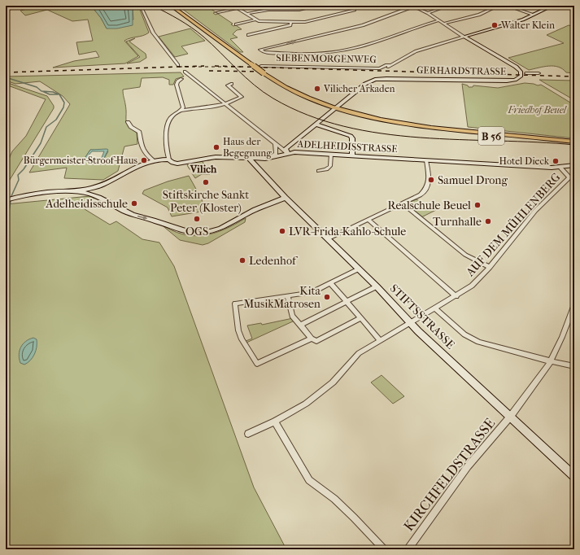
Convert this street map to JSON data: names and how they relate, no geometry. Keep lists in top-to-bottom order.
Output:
{
  "streets": {
    "main road": ["B 56"],
    "street": [
      "SIEBENMORGENWEG",
      "GERHARDSTRASSE",
      "ADELHEIDISSTRASSE",
      "AUF DEM MÜHLENBERG",
      "STIFTSSTRASSE",
      "KIRCHFELDSTRASSE"
    ]
  },
  "crossings": [
    ["SIEBENMORGENWEG", "GERHARDSTRASSE"],
    ["GERHARDSTRASSE", "B 56"],
    ["ADELHEIDISSTRASSE", "AUF DEM MÜHLENBERG"],
    ["ADELHEIDISSTRASSE", "STIFTSSTRASSE"],
    ["AUF DEM MÜHLENBERG", "STIFTSSTRASSE"],
    ["STIFTSSTRASSE", "KIRCHFELDSTRASSE"]
  ],
  "districts": ["Vilich"],
  "parks": ["Friedhof Beuel"],
  "places": [
    "Walter Klein",
    "Vilicher Arkaden",
    "Haus der Begegnung",
    "Bürgermeister-Stroof-Haus",
    "Hotel Dieck",
    "Samuel Drong",
    "Stiftskirche Sankt Peter (Kloster)",
    "Adelheidisschule",
    "Realschule Beuel",
    "OGS",
    "Turnhalle",
    "LVR-Frida-Kahlo-Schule",
    "Ledenhof",
    "Kita MusikMatrosen"
  ]
}
